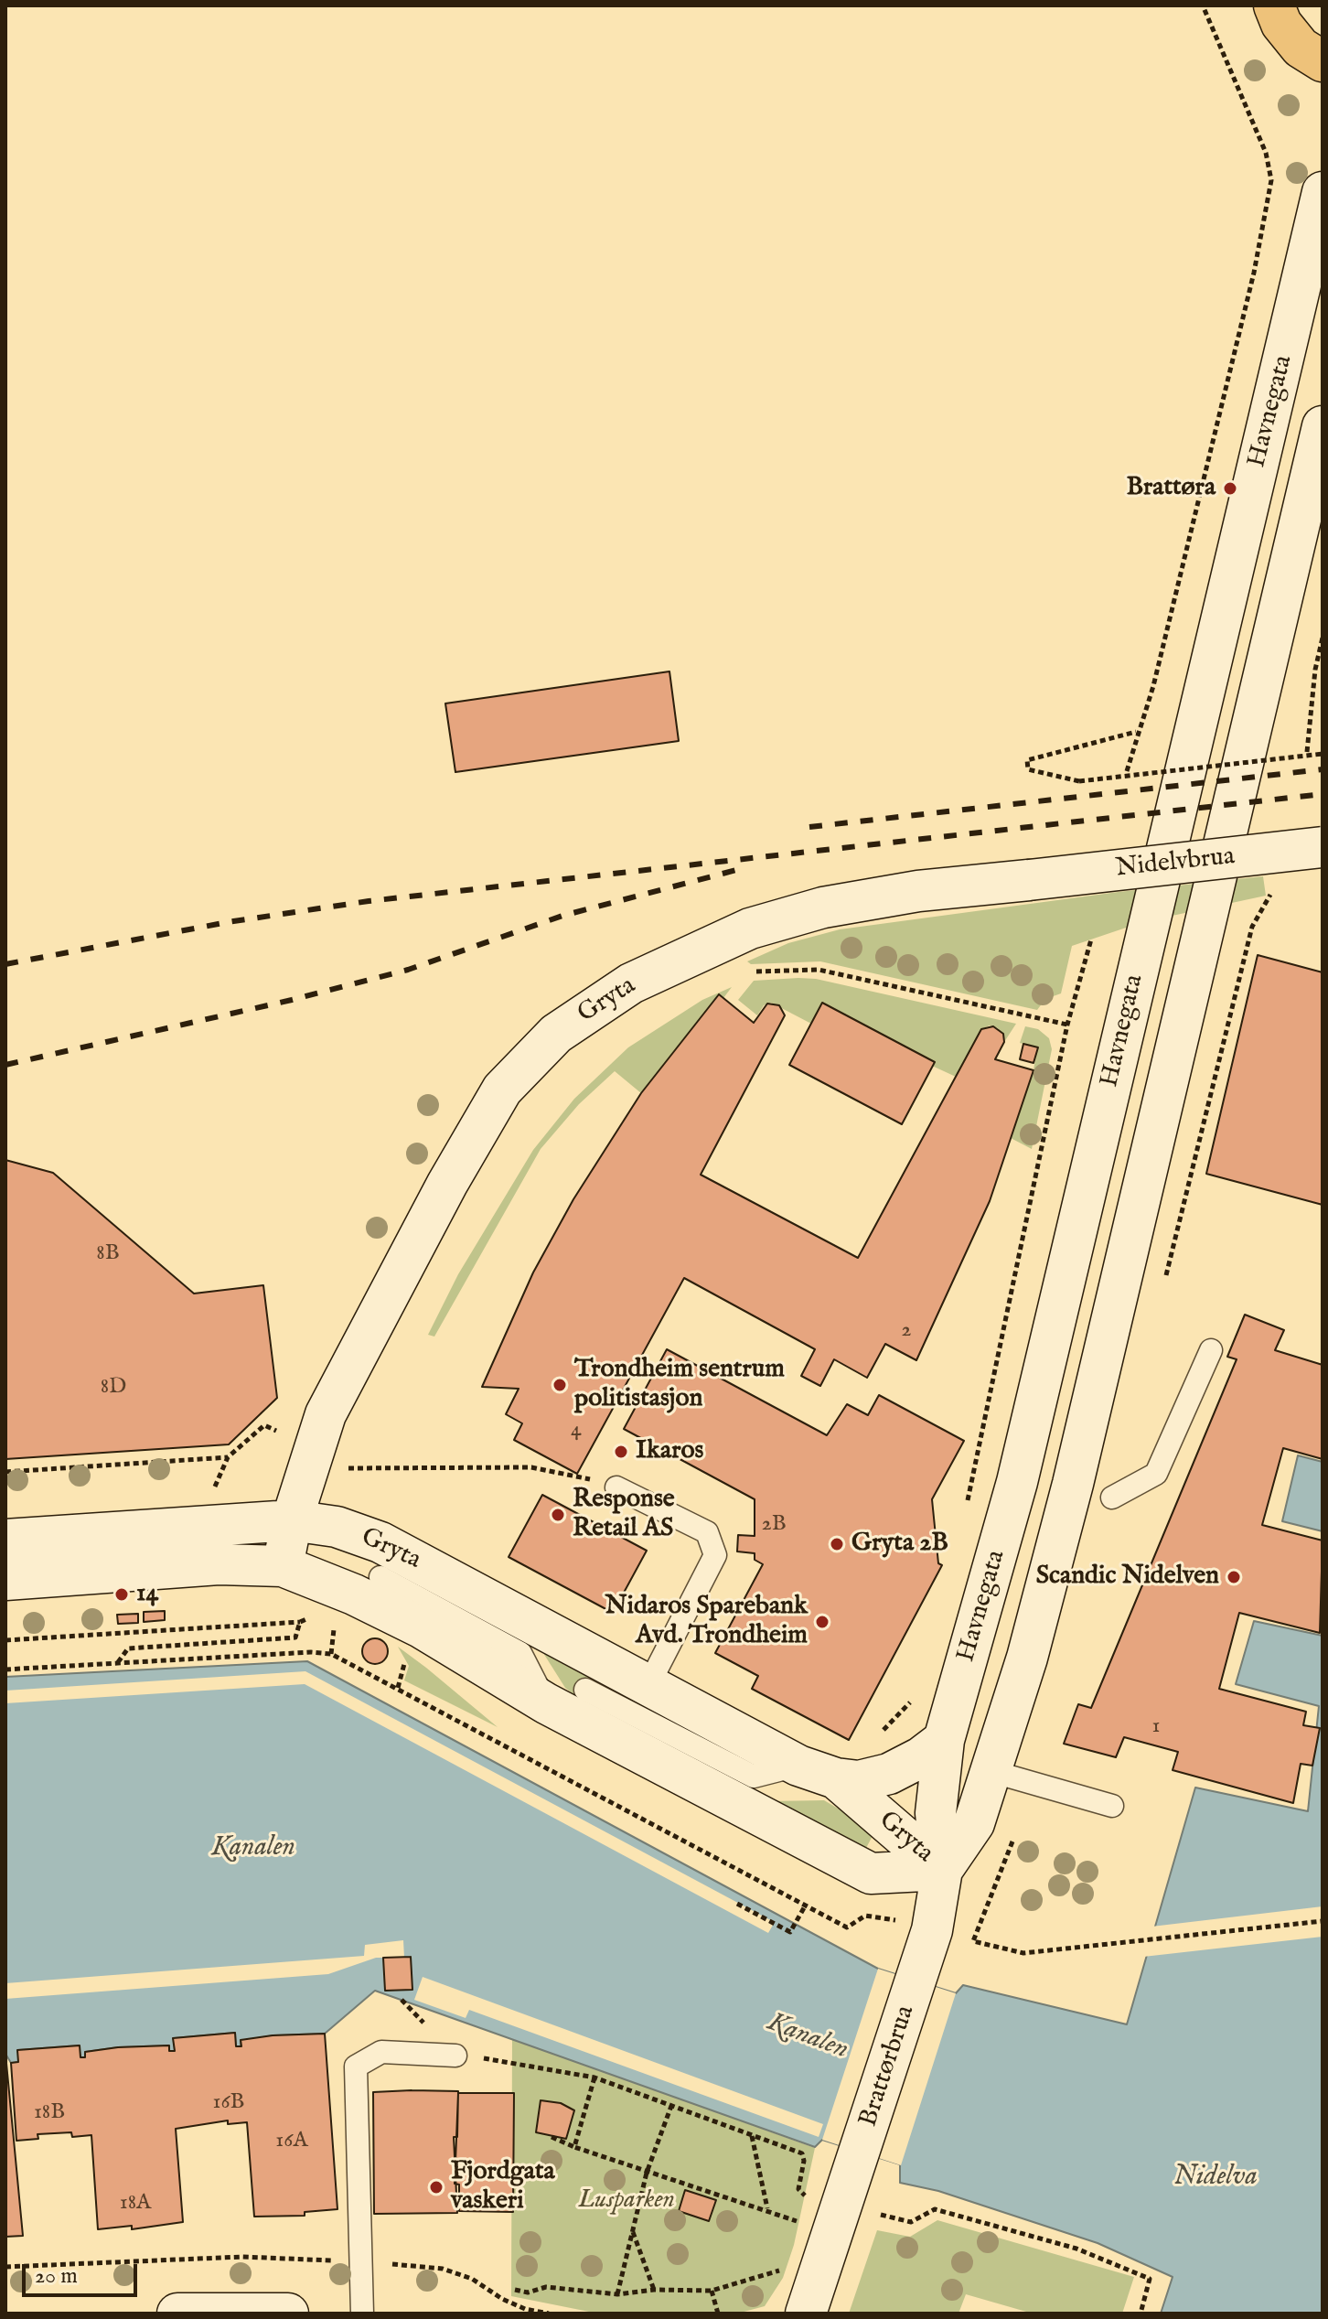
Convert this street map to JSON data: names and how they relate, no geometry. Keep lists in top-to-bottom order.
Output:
{
  "streets": {
    "main road": [
      "Havnegata",
      "Nidelvbrua",
      "Gryta",
      "Brattørbrua"
    ]
  },
  "crossings": [
    ["Havnegata", "Gryta"],
    ["Havnegata", "Brattørbrua"],
    ["Nidelvbrua", "Gryta"]
  ],
  "water": ["Kanalen", "Nidelva"],
  "parks": ["Lusparken"],
  "places": [
    "Brattøra",
    "Trondheim sentrum politistasjon",
    "Ikaros",
    "Response Retail AS",
    "Gryta 2B",
    "Scandic Nidelven",
    "14",
    "Nidaros Sparebank Avd. Trondheim",
    "Fjordgata vaskeri"
  ],
  "house_numbers": [
    "8B",
    "2",
    "8D",
    "4",
    "2B",
    "1",
    "16B",
    "18B",
    "16A",
    "18A"
  ],
  "scale_bar": "20 m"
}
